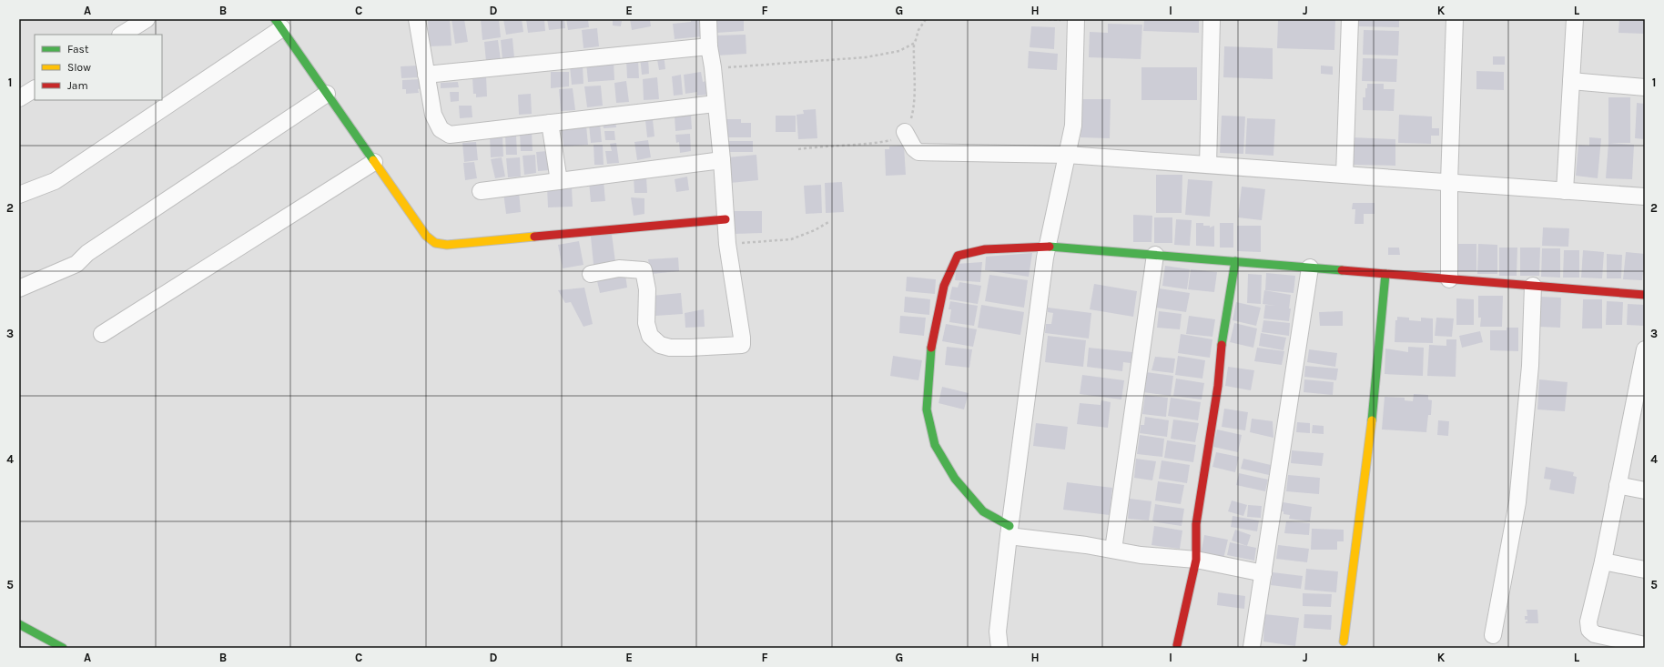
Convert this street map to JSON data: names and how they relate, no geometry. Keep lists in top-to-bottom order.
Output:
{
  "legend": ["Fast", "Slow", "Jam"],
  "grid": {
    "columns": [
      "A",
      "B",
      "C",
      "D",
      "E",
      "F",
      "G",
      "H",
      "I",
      "J",
      "K",
      "L"
    ],
    "rows": [
      "1",
      "2",
      "3",
      "4",
      "5"
    ]
  }
}
